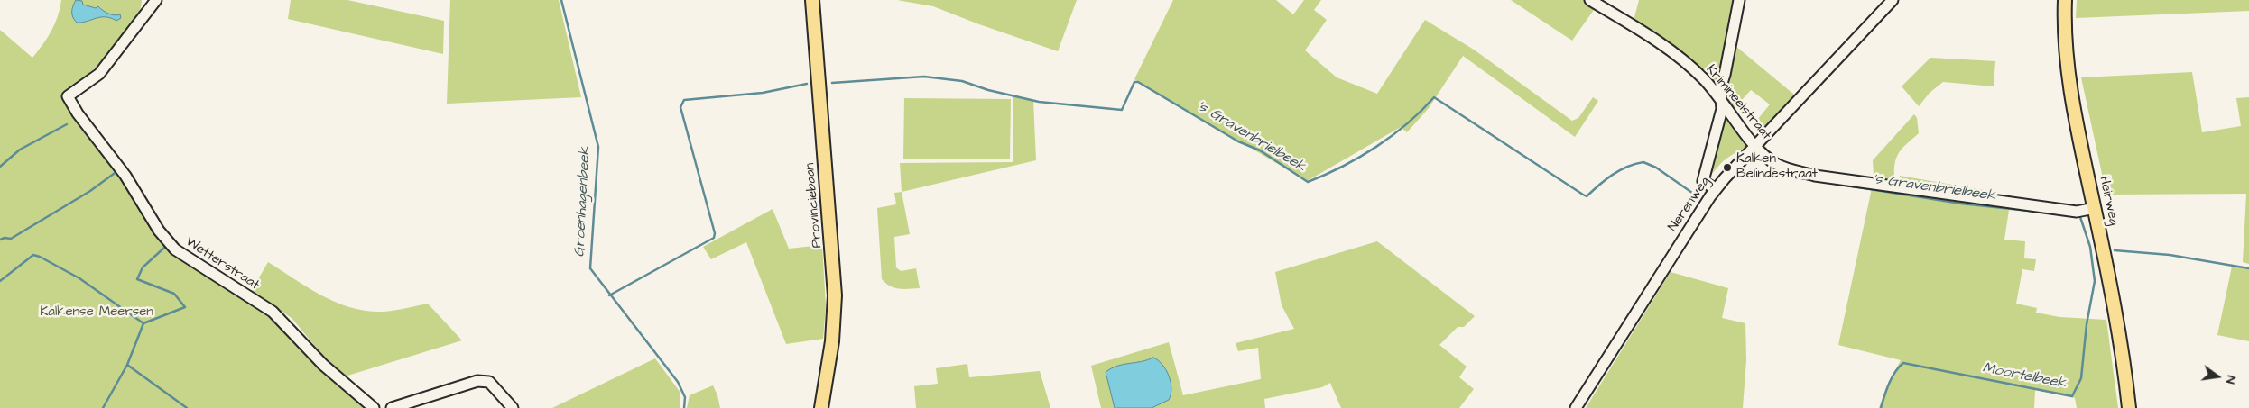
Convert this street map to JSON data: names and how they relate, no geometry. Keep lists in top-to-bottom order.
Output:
{
  "streets": {
    "main road": ["Heirweg", "Provinciebaan"],
    "street": ["Krimineelstraat", "Nerenweg", "Wetterstraat"]
  },
  "crossings": [
    ["Krimineelstraat", "Heirweg"],
    ["Krimineelstraat", "Nerenweg"]
  ],
  "water": ["'s Gravenbrielbeek", "Groenhagenbeek", "Moortelbeek"],
  "parks": ["Kalkense Meersen"],
  "places": ["Kalken Belindestraat"],
  "north": "right"
}
